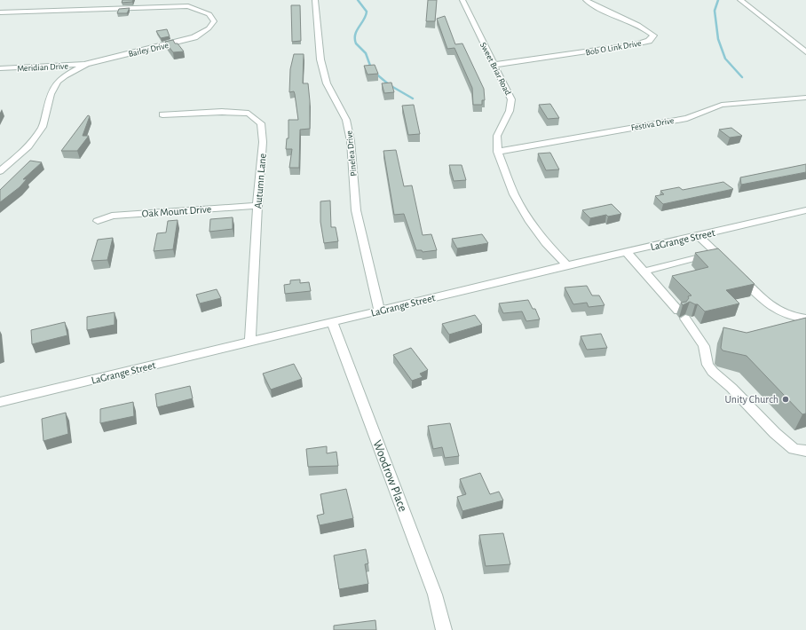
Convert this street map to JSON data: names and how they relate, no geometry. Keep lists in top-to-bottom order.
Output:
{
  "streets": {
    "street": [
      "Bob O Link Drive",
      "Bailey Drive",
      "Meridian Drive",
      "Sweet Briar Road",
      "Festiva Drive",
      "Pinelea Drive",
      "Autumn Lane",
      "Oak Mount Drive",
      "LaGrange Street",
      "Woodrow Place"
    ]
  },
  "crossings": [
    ["Bob O Link Drive", "Sweet Briar Road"],
    ["Bailey Drive", "Meridian Drive"],
    ["Sweet Briar Road", "Festiva Drive"],
    ["Sweet Briar Road", "LaGrange Street"],
    ["Pinelea Drive", "LaGrange Street"],
    ["Autumn Lane", "Oak Mount Drive"],
    ["Autumn Lane", "LaGrange Street"],
    ["LaGrange Street", "Woodrow Place"]
  ],
  "places": ["Unity Church"]
}
